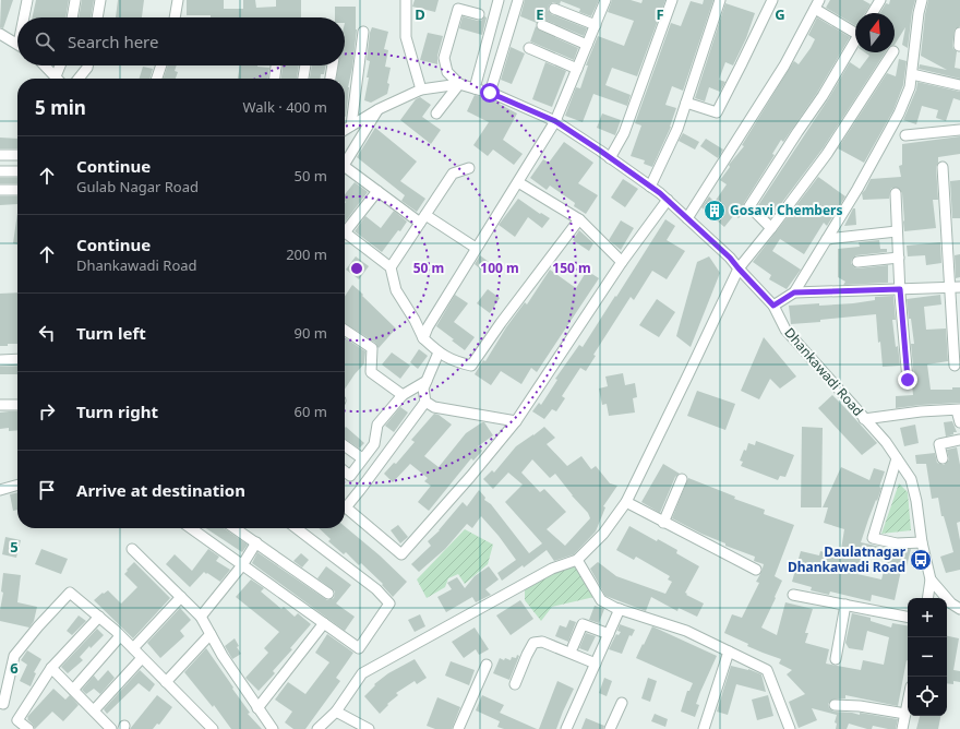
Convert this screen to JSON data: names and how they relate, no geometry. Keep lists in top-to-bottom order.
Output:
{
  "streets": {
    "street": ["Dhankawadi Road"]
  },
  "places": {
    "building": ["Gosavi Chembers"],
    "bus stop": ["Daulatnagar Dhankawadi Road"]
  },
  "north": "top",
  "page": {
    "search": "Search here",
    "heading": ["5 min", "Walk · 400 m"],
    "list": [
      ["Continue", "Gulab Nagar Road", "50 m"],
      ["Continue", "Dhankawadi Road", "200 m"],
      ["Turn left", "90 m"],
      ["Turn right", "60 m"],
      "Arrive at destination"
    ],
    "map_buttons": ["+", "−"]
  },
  "grid": {
    "columns": [
      "D",
      "E",
      "F",
      "G"
    ],
    "rows": ["5", "6"]
  },
  "rings": ["50 m", "100 m", "150 m"]
}
